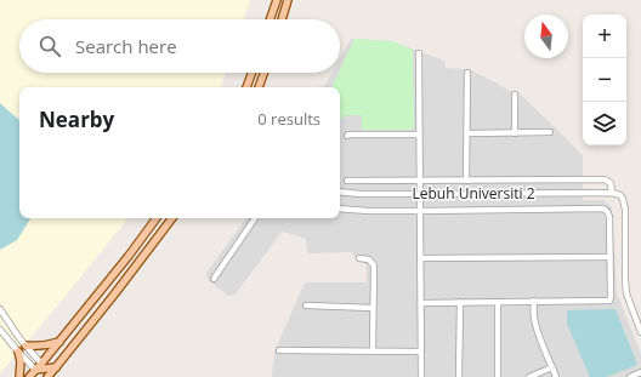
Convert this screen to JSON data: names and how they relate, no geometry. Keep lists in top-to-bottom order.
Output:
{
  "streets": {
    "street": ["Lebuh Universiti 2"]
  },
  "north": "top",
  "page": {
    "map_buttons": ["+", "−"],
    "search": "Search here",
    "heading": ["Nearby", "0 results"]
  }
}
